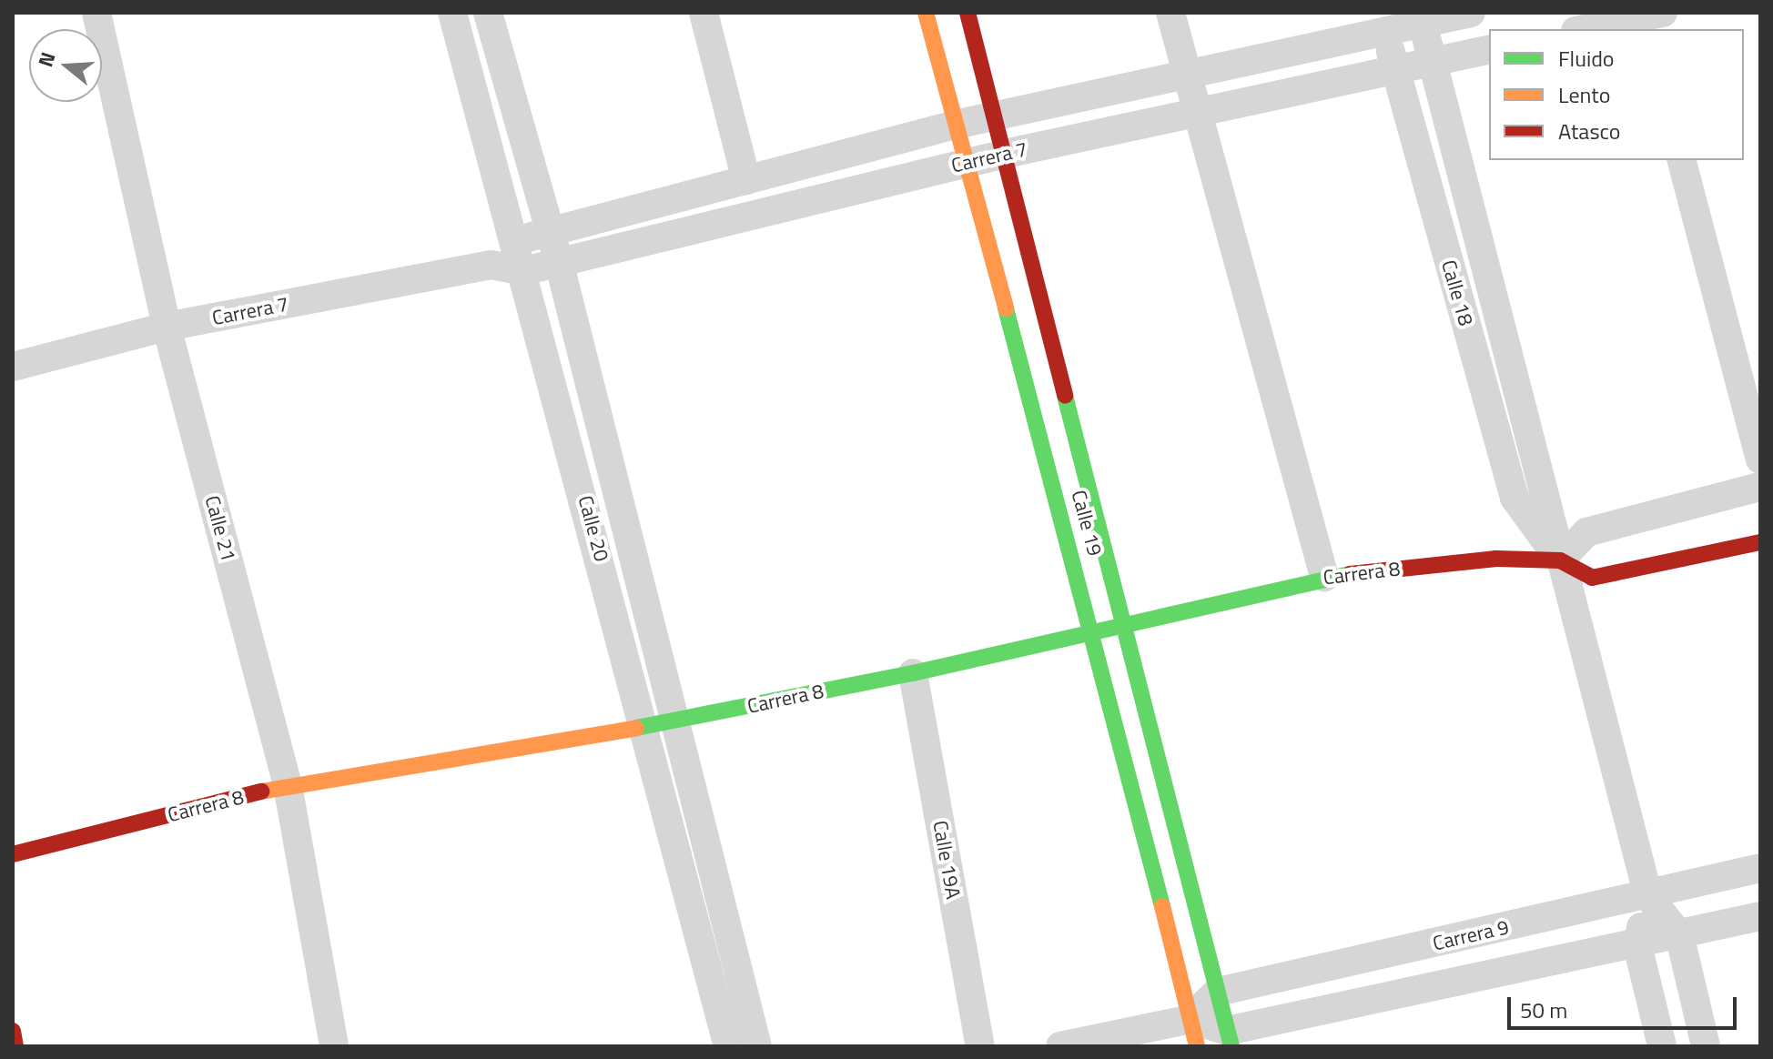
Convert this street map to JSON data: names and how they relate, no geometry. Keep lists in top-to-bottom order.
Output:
{
  "streets": {
    "street": [
      "Carrera 7",
      "Calle 18",
      "Calle 19",
      "Calle 21",
      "Calle 20",
      "Carrera 8",
      "Calle 19A",
      "Carrera 9"
    ]
  },
  "crossings": [
    ["Carrera 7", "Calle 18"],
    ["Carrera 7", "Calle 19"],
    ["Carrera 7", "Calle 21"],
    ["Carrera 7", "Calle 20"],
    ["Calle 18", "Carrera 8"],
    ["Calle 18", "Carrera 9"],
    ["Calle 19", "Carrera 8"],
    ["Calle 19", "Carrera 9"],
    ["Calle 21", "Carrera 8"],
    ["Calle 20", "Carrera 8"],
    ["Carrera 8", "Calle 19A"]
  ],
  "legend": ["Fluido", "Lento", "Atasco"],
  "scale_bar": "50 m",
  "north": "left"
}
